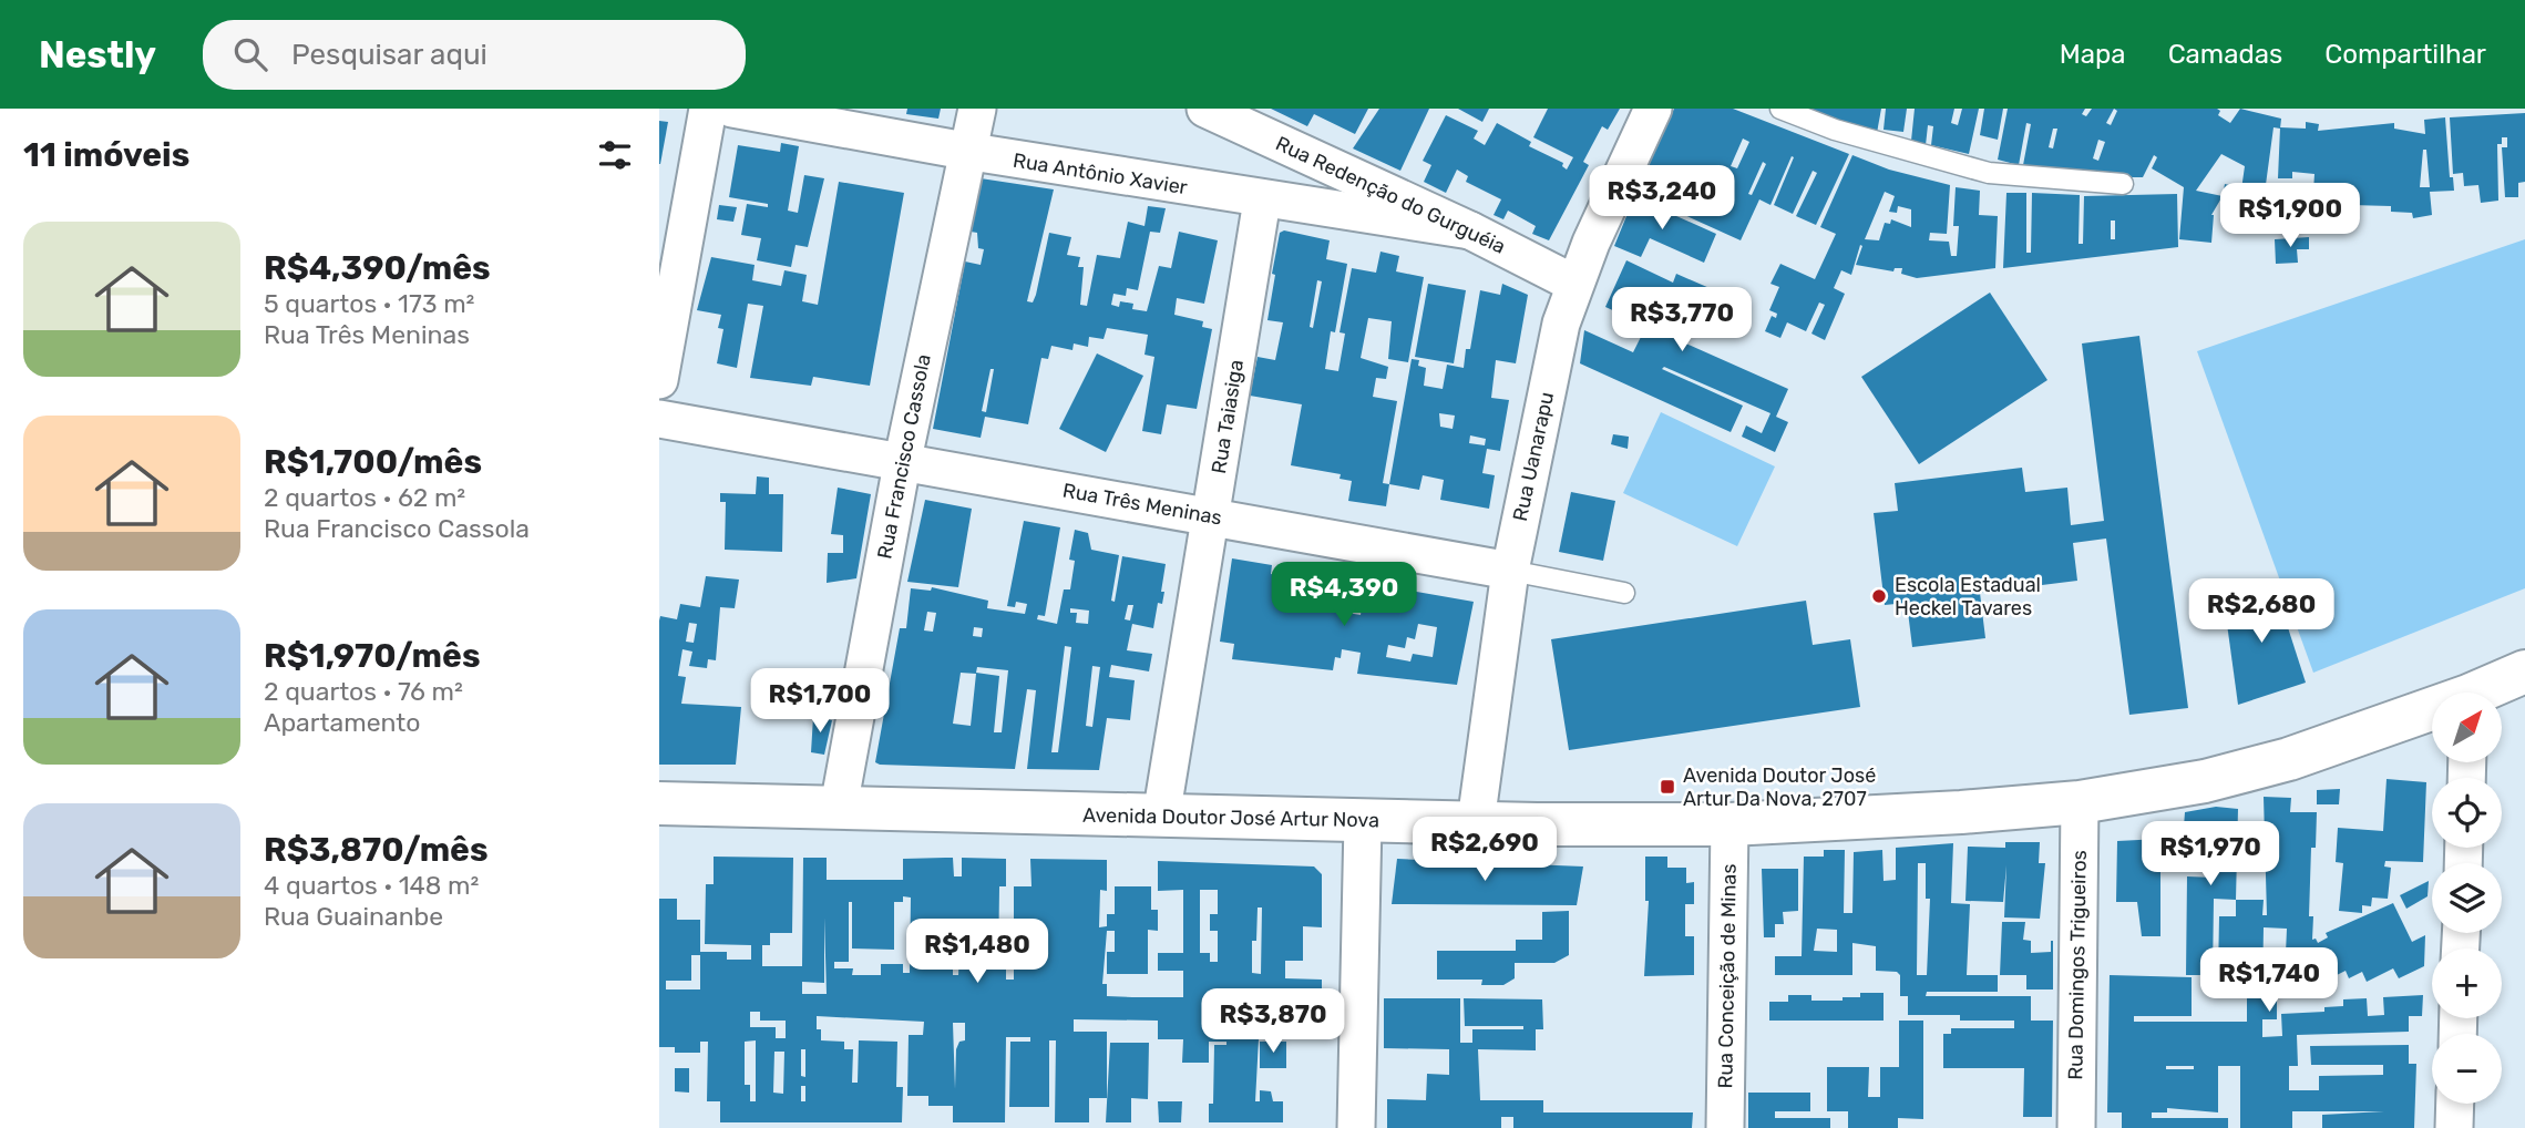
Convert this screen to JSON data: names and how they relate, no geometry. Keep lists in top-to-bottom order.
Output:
{
  "streets": {
    "main road": ["Avenida Doutor José Artur Nova"],
    "street": [
      "Rua Antônio Xavier",
      "Rua Redenção do Gurguéia",
      "Rua Taiasiga",
      "Rua Francisco Cassola",
      "Rua Uanarapu",
      "Rua Três Meninas",
      "Rua Domingos Trigueiros",
      "Rua Conceição de Minas"
    ]
  },
  "crossings": [
    ["Rua Antônio Xavier", "Rua Redenção do Gurguéia"],
    ["Rua Antônio Xavier", "Rua Taiasiga"],
    ["Rua Antônio Xavier", "Rua Francisco Cassola"],
    ["Rua Redenção do Gurguéia", "Rua Uanarapu"],
    ["Rua Taiasiga", "Rua Três Meninas"],
    ["Rua Taiasiga", "Avenida Doutor José Artur Nova"],
    ["Rua Francisco Cassola", "Rua Três Meninas"],
    ["Rua Francisco Cassola", "Avenida Doutor José Artur Nova"],
    ["Rua Uanarapu", "Rua Três Meninas"],
    ["Rua Uanarapu", "Avenida Doutor José Artur Nova"],
    ["Avenida Doutor José Artur Nova", "Rua Domingos Trigueiros"],
    ["Avenida Doutor José Artur Nova", "Rua Conceição de Minas"]
  ],
  "places": {
    "other": ["Escola Estadual Heckel Tavares"],
    "transit": ["Avenida Doutor José Artur Da Nova, 2707"]
  },
  "north": "top right",
  "page": {
    "header": "Nestly",
    "search": "Pesquisar aqui",
    "nav": ["Mapa", "Camadas", "Compartilhar"],
    "heading": "11 imóveis",
    "price": [
      "R$3,240",
      "R$1,900",
      "R$3,770",
      "R$4,390",
      "R$2,680",
      "R$1,700",
      "R$2,690",
      "R$1,970",
      "R$1,480",
      "R$1,740",
      "R$3,870"
    ],
    "list": [
      {
        "name": "R$4,390/mês",
        "note": "5 quartos · 173 m² · Rua Três Meninas"
      },
      {
        "name": "R$1,700/mês",
        "note": "2 quartos · 62 m² · Rua Francisco Cassola"
      },
      {
        "name": "R$1,970/mês",
        "note": "2 quartos · 76 m² · Apartamento"
      },
      {
        "name": "R$3,870/mês",
        "note": "4 quartos · 148 m² · Rua Guainanbe"
      }
    ],
    "map_buttons": ["+", "−"]
  }
}
